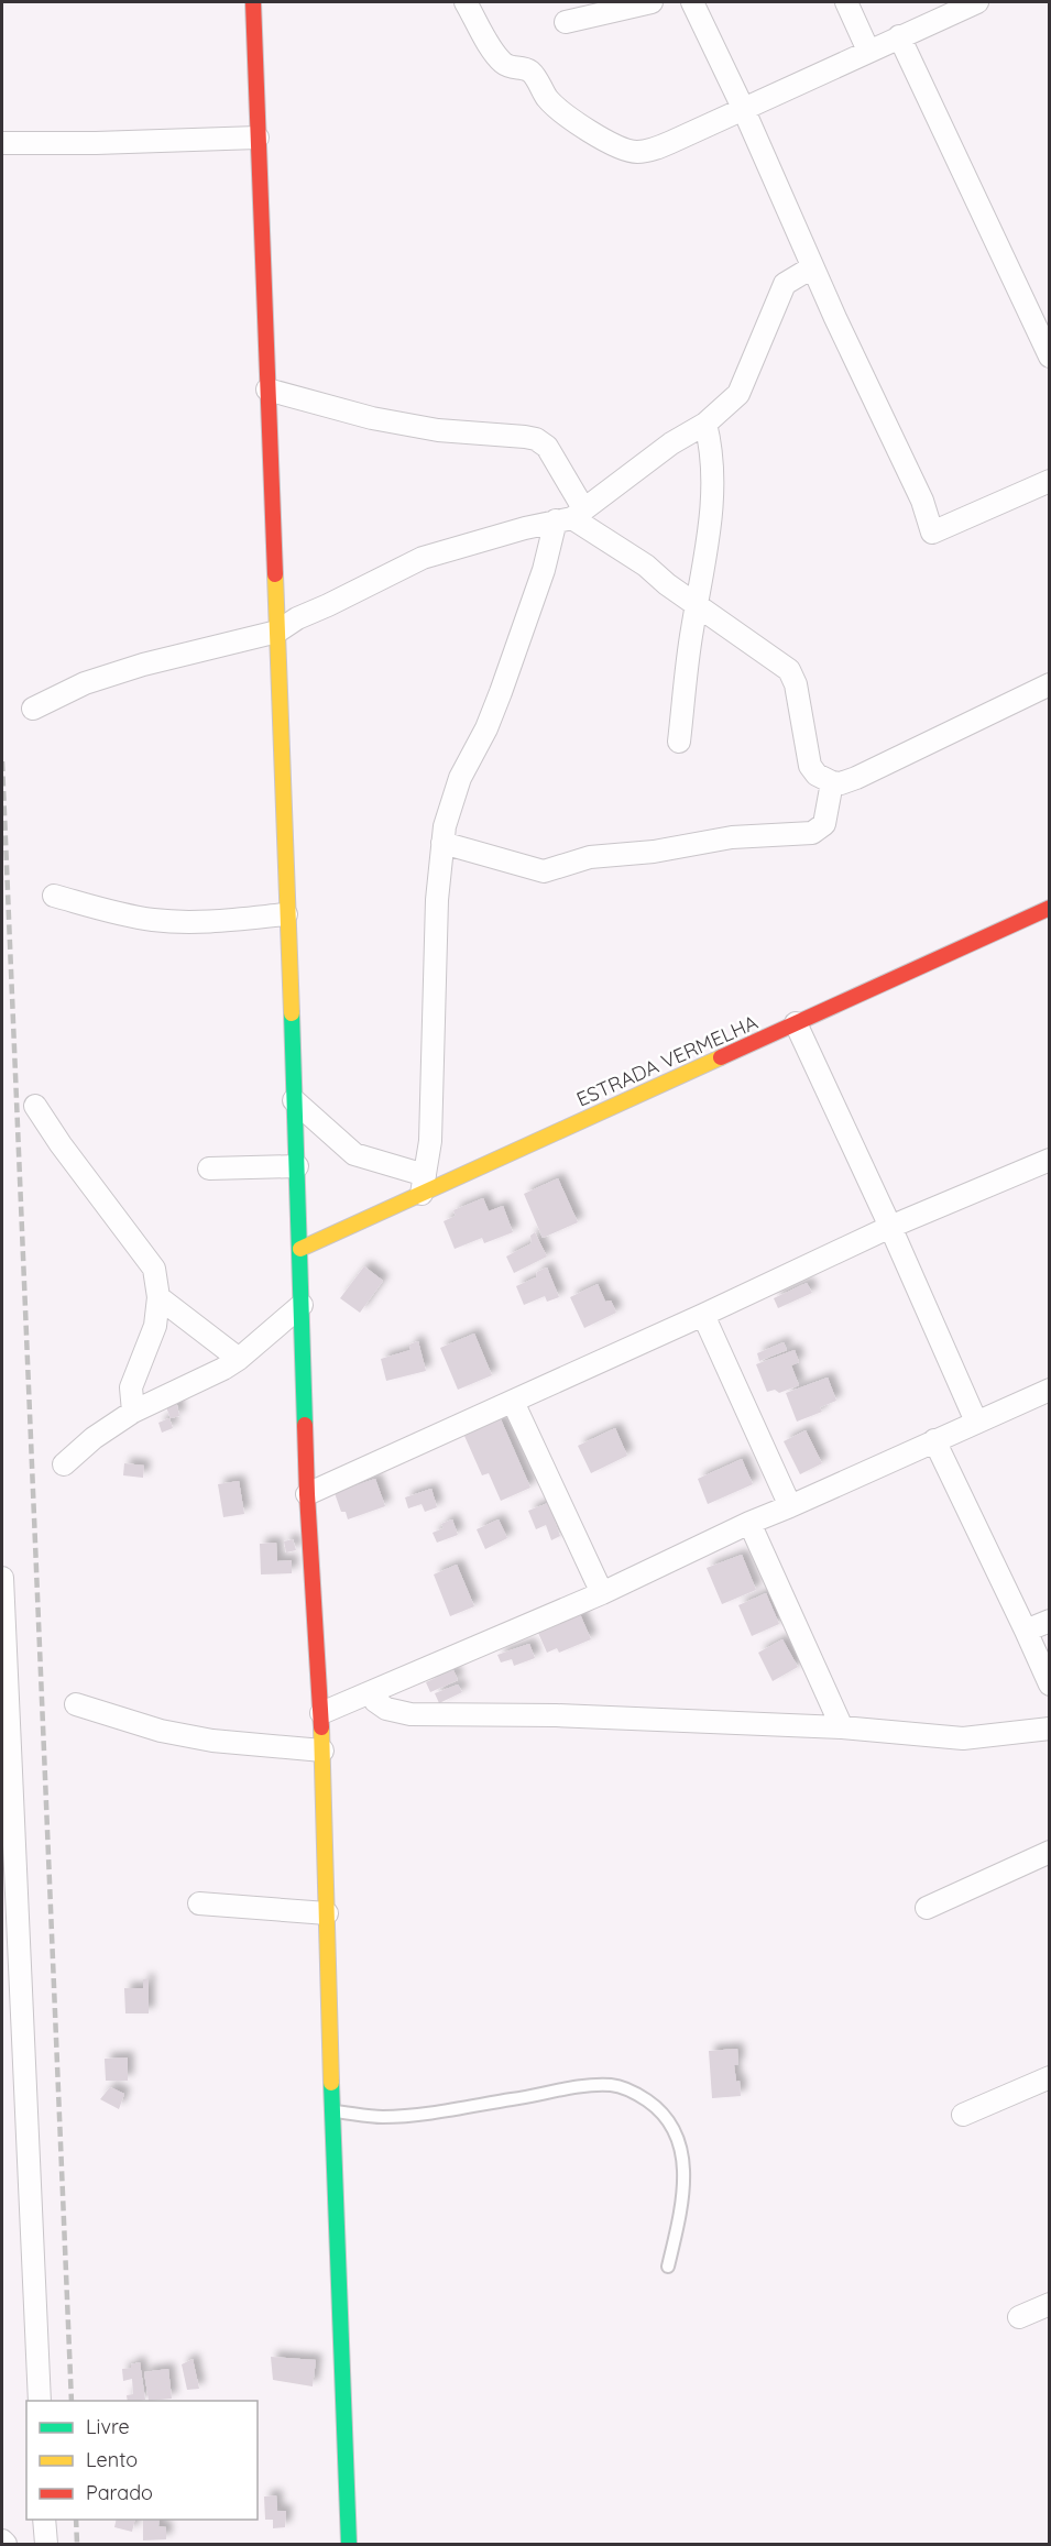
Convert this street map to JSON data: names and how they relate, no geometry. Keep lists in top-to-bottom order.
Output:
{
  "streets": {
    "street": ["ESTRADA VERMELHA"]
  },
  "legend": ["Livre", "Lento", "Parado"]
}
